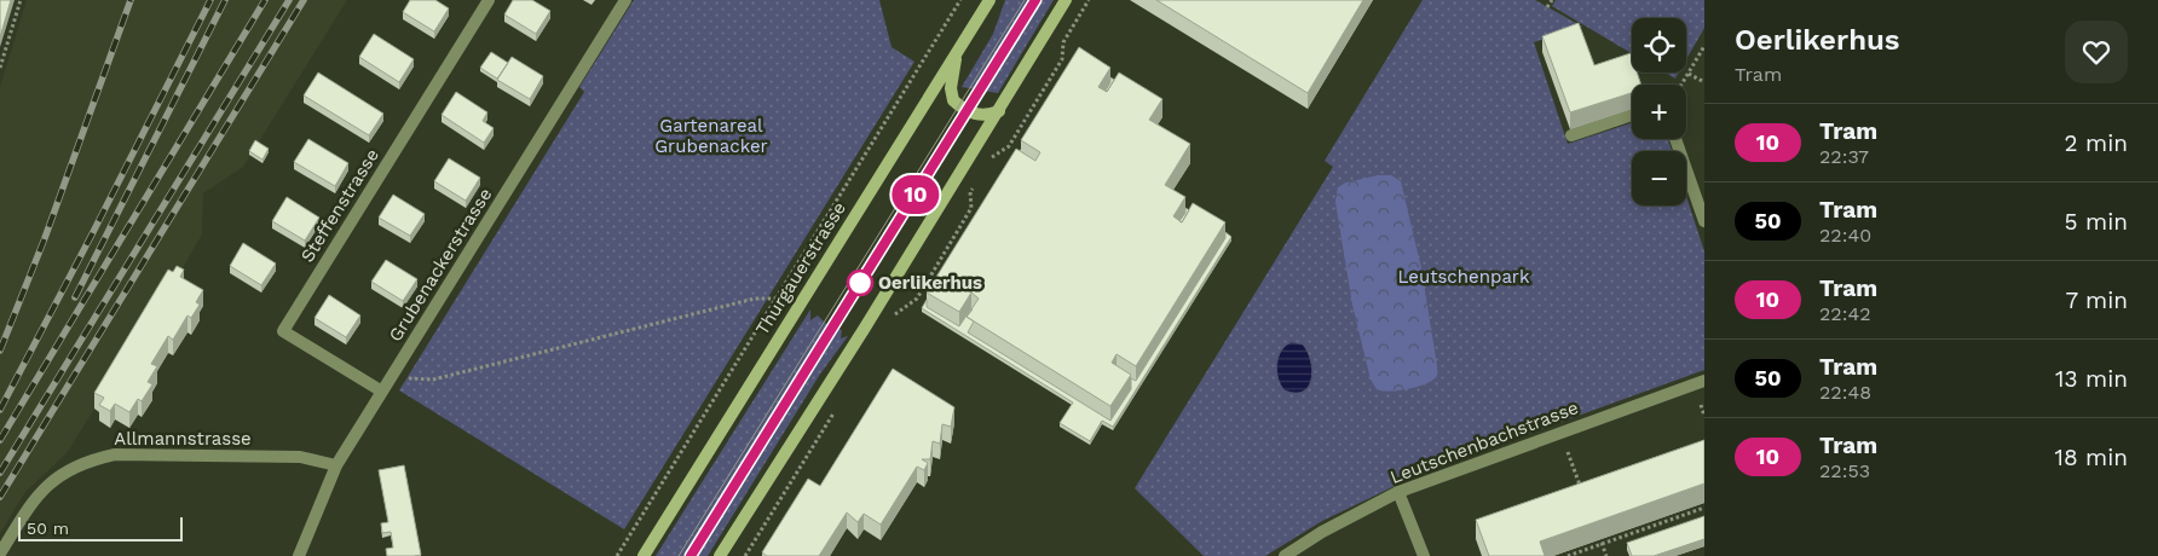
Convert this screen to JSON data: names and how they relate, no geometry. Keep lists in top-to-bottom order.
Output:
{
  "streets": {
    "main road": ["Thurgauerstrasse"],
    "street": [
      "Steffenstrasse",
      "Grubenackerstrasse",
      "Allmannstrasse",
      "Leutschenbachstrasse"
    ]
  },
  "crossings": [
    ["Steffenstrasse", "Grubenackerstrasse"],
    ["Grubenackerstrasse", "Allmannstrasse"]
  ],
  "parks": ["Gartenareal Grubenacker", "Leutschenpark"],
  "places": ["Oerlikerhus"],
  "lines": ["tram line 10"],
  "scale_bar": "50 m",
  "page": {
    "on_map": "10",
    "heading": ["Oerlikerhus", "Tram"],
    "map_buttons": ["+", "−"],
    "list": [
      {
        "mark": "10",
        "name": "Tram",
        "note": "22:37",
        "value": "2 min"
      },
      {
        "mark": "50",
        "name": "Tram",
        "note": "22:40",
        "value": "5 min"
      },
      {
        "mark": "10",
        "name": "Tram",
        "note": "22:42",
        "value": "7 min"
      },
      {
        "mark": "50",
        "name": "Tram",
        "note": "22:48",
        "value": "13 min"
      },
      {
        "mark": "10",
        "name": "Tram",
        "note": "22:53",
        "value": "18 min"
      }
    ],
    "scale": "50 m"
  }
}
